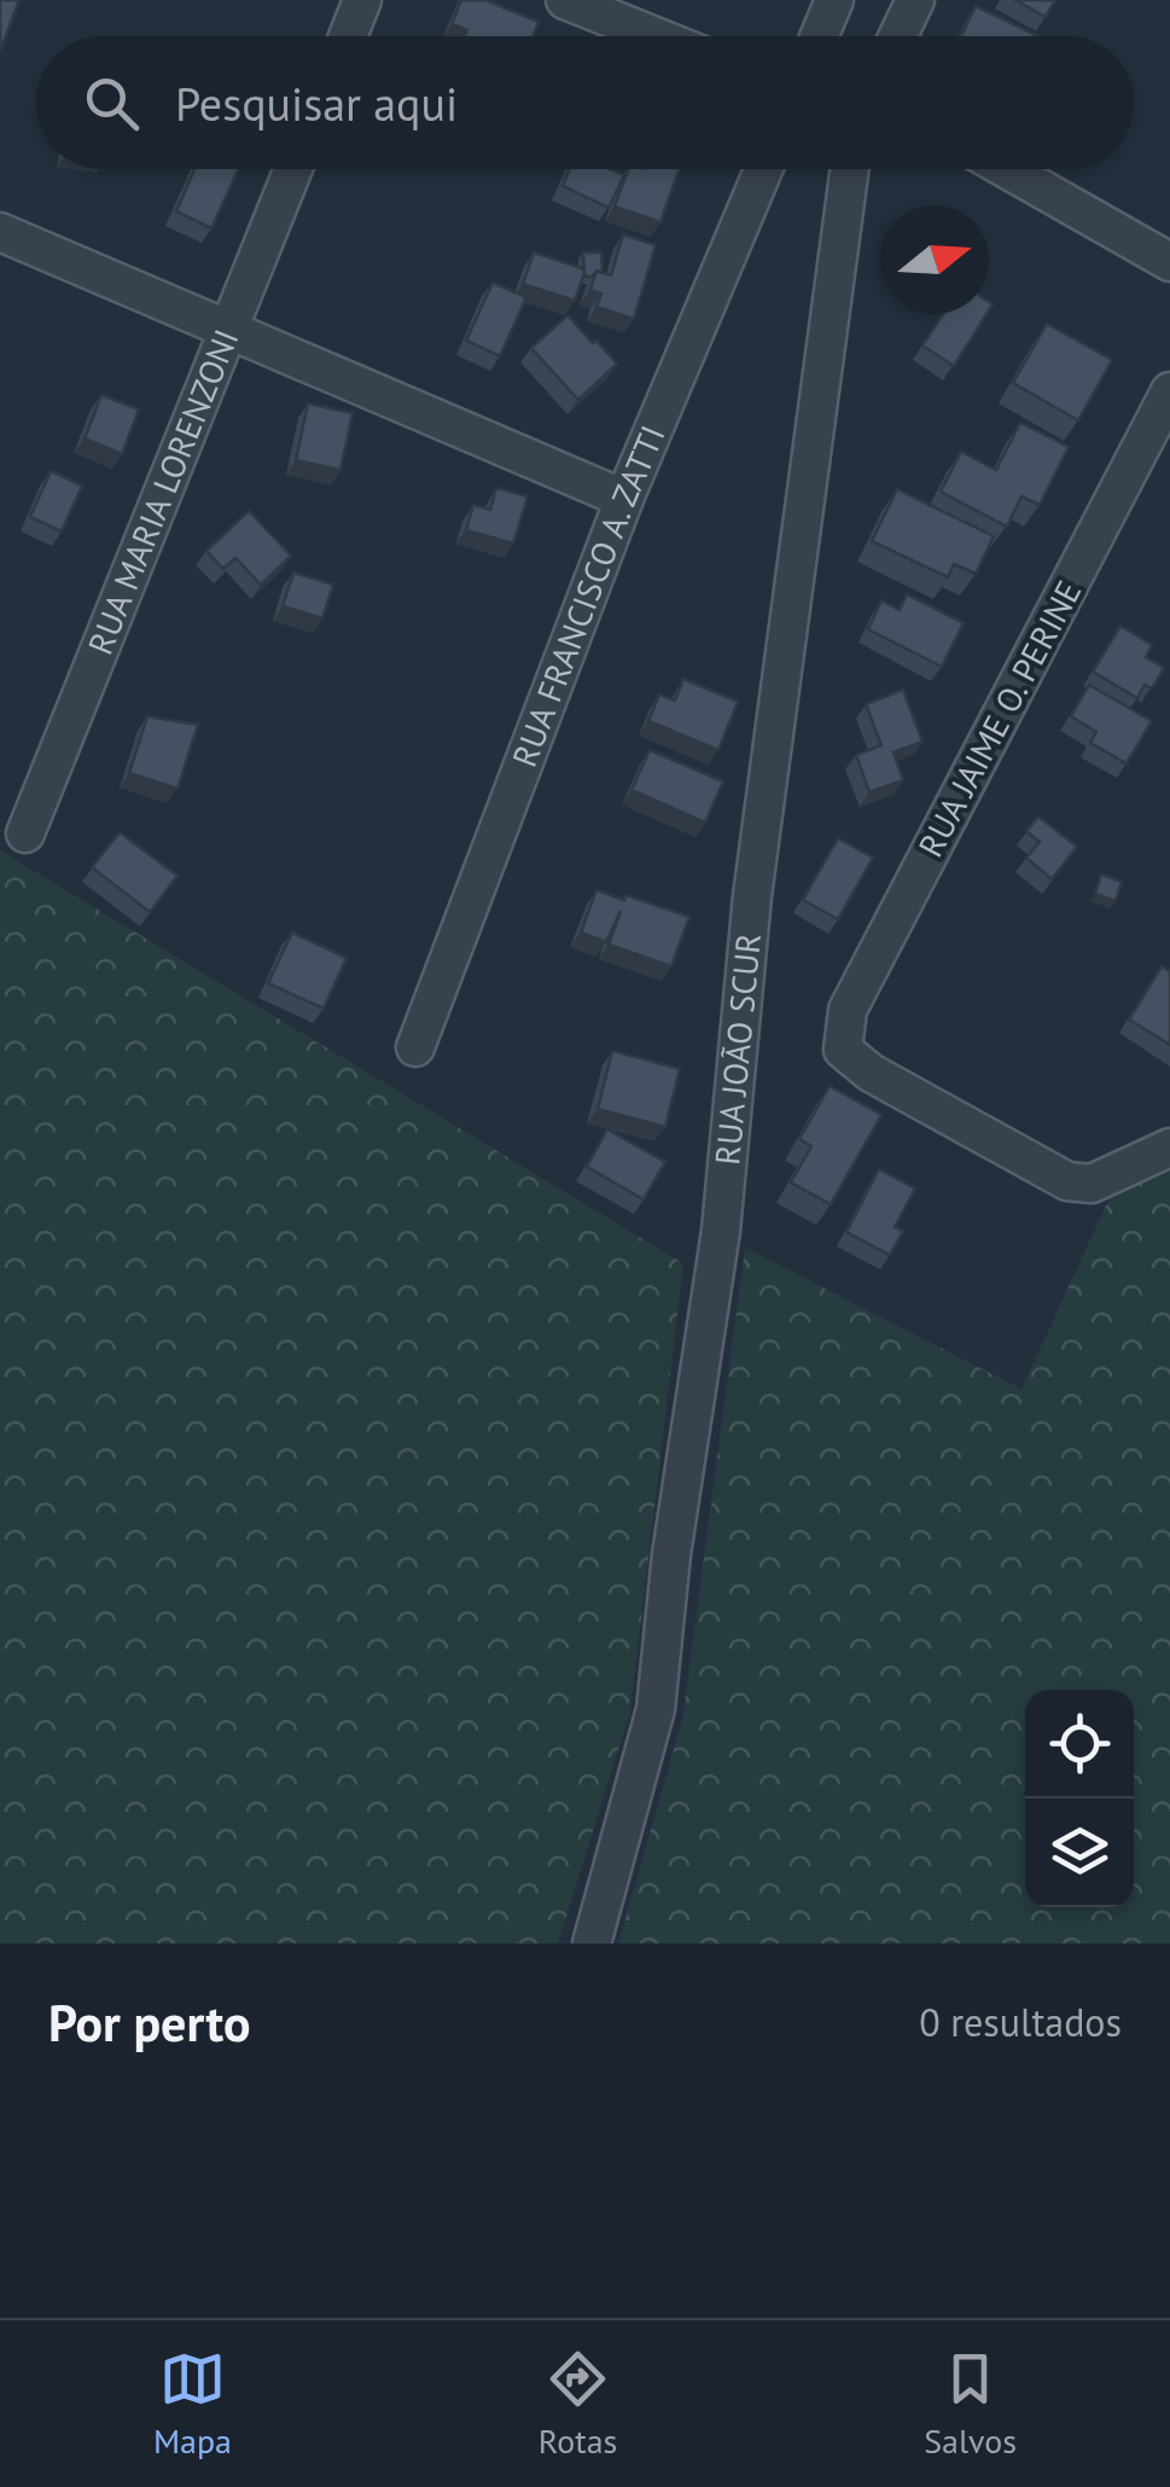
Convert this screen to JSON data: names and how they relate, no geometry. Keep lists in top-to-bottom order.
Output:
{
  "streets": {
    "street": [
      "RUA MARIA LORENZONI",
      "RUA FRANCISCO A. ZATTI",
      "RUA JAIME O. PERINE",
      "RUA JOÃO SCUR"
    ]
  },
  "north": "right",
  "page": {
    "search": "Pesquisar aqui",
    "heading": ["Por perto", "0 resultados"],
    "nav": ["Mapa", "Rotas", "Salvos"]
  }
}
